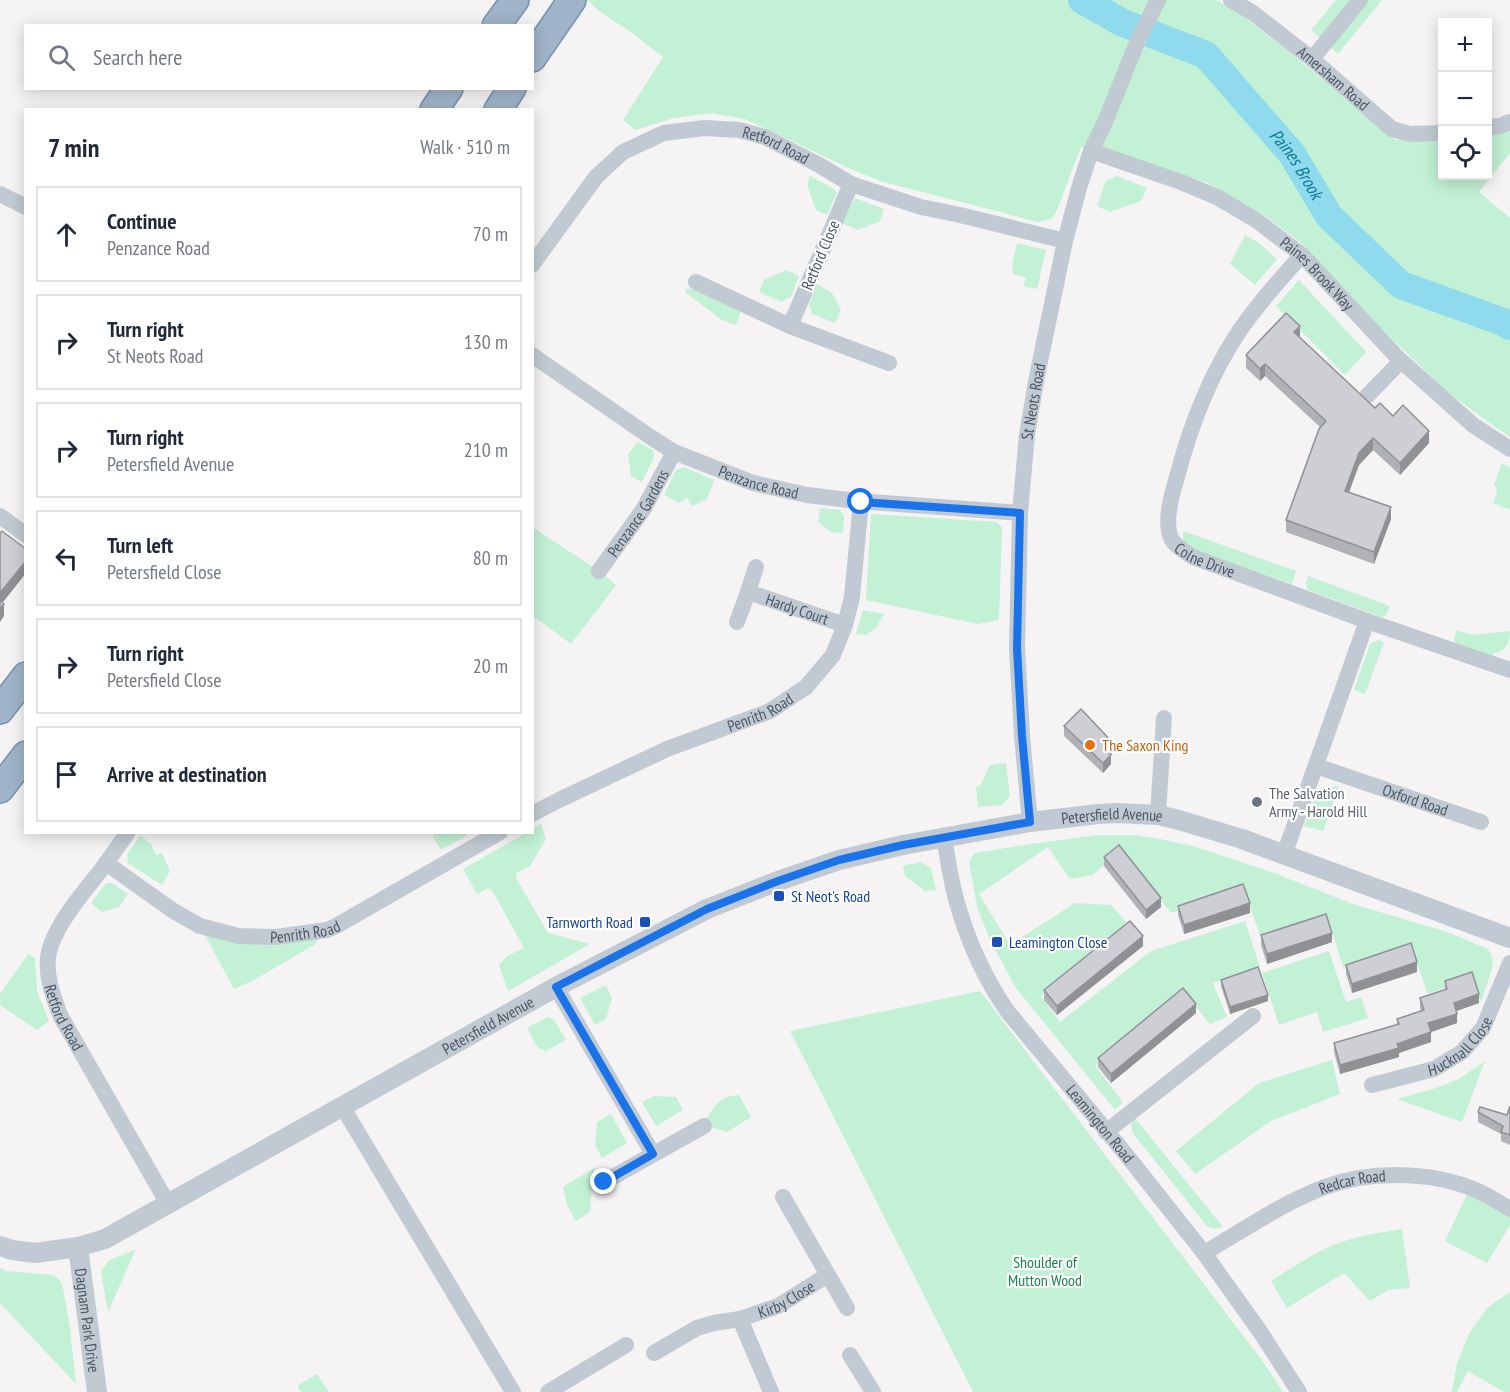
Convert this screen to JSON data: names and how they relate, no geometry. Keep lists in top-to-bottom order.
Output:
{
  "streets": {
    "street": [
      "Amersham Road",
      "Retford Road",
      "Retford Close",
      "Paines Brook Way",
      "St Neots Road",
      "Penzance Road",
      "Penzance Gardens",
      "Colne Drive",
      "Hardy Court",
      "Penrith Road",
      "Oxford Road",
      "Petersfield Avenue",
      "Hucknall Close",
      "Leamington Road",
      "Redcar Road",
      "Kirby Close",
      "Dagnam Park Drive"
    ]
  },
  "crossings": [
    ["Retford Road", "Retford Close"],
    ["Retford Road", "St Neots Road"],
    ["Retford Road", "Penrith Road"],
    ["Retford Road", "Petersfield Avenue"],
    ["Paines Brook Way", "St Neots Road"],
    ["Paines Brook Way", "Colne Drive"],
    ["St Neots Road", "Penzance Road"],
    ["St Neots Road", "Petersfield Avenue"],
    ["Penzance Road", "Penzance Gardens"],
    ["Penzance Road", "Penrith Road"],
    ["Hardy Court", "Penrith Road"],
    ["Petersfield Avenue", "Leamington Road"],
    ["Petersfield Avenue", "Dagnam Park Drive"],
    ["Leamington Road", "Redcar Road"]
  ],
  "water": ["Paines Brook"],
  "parks": ["Shoulder of Mutton Wood"],
  "places": {
    "other": ["The Saxon King", "The Salvation Army - Harold Hill"],
    "transit": ["St Neot's Road", "Tarnworth Road", "Leamington Close"]
  },
  "page": {
    "map_buttons": ["+", "−"],
    "search": "Search here",
    "heading": ["7 min", "Walk · 510 m"],
    "list": [
      ["Continue", "Penzance Road", "70 m"],
      ["Turn right", "St Neots Road", "130 m"],
      ["Turn right", "Petersfield Avenue", "210 m"],
      ["Turn left", "Petersfield Close", "80 m"],
      ["Turn right", "Petersfield Close", "20 m"],
      "Arrive at destination"
    ]
  }
}
